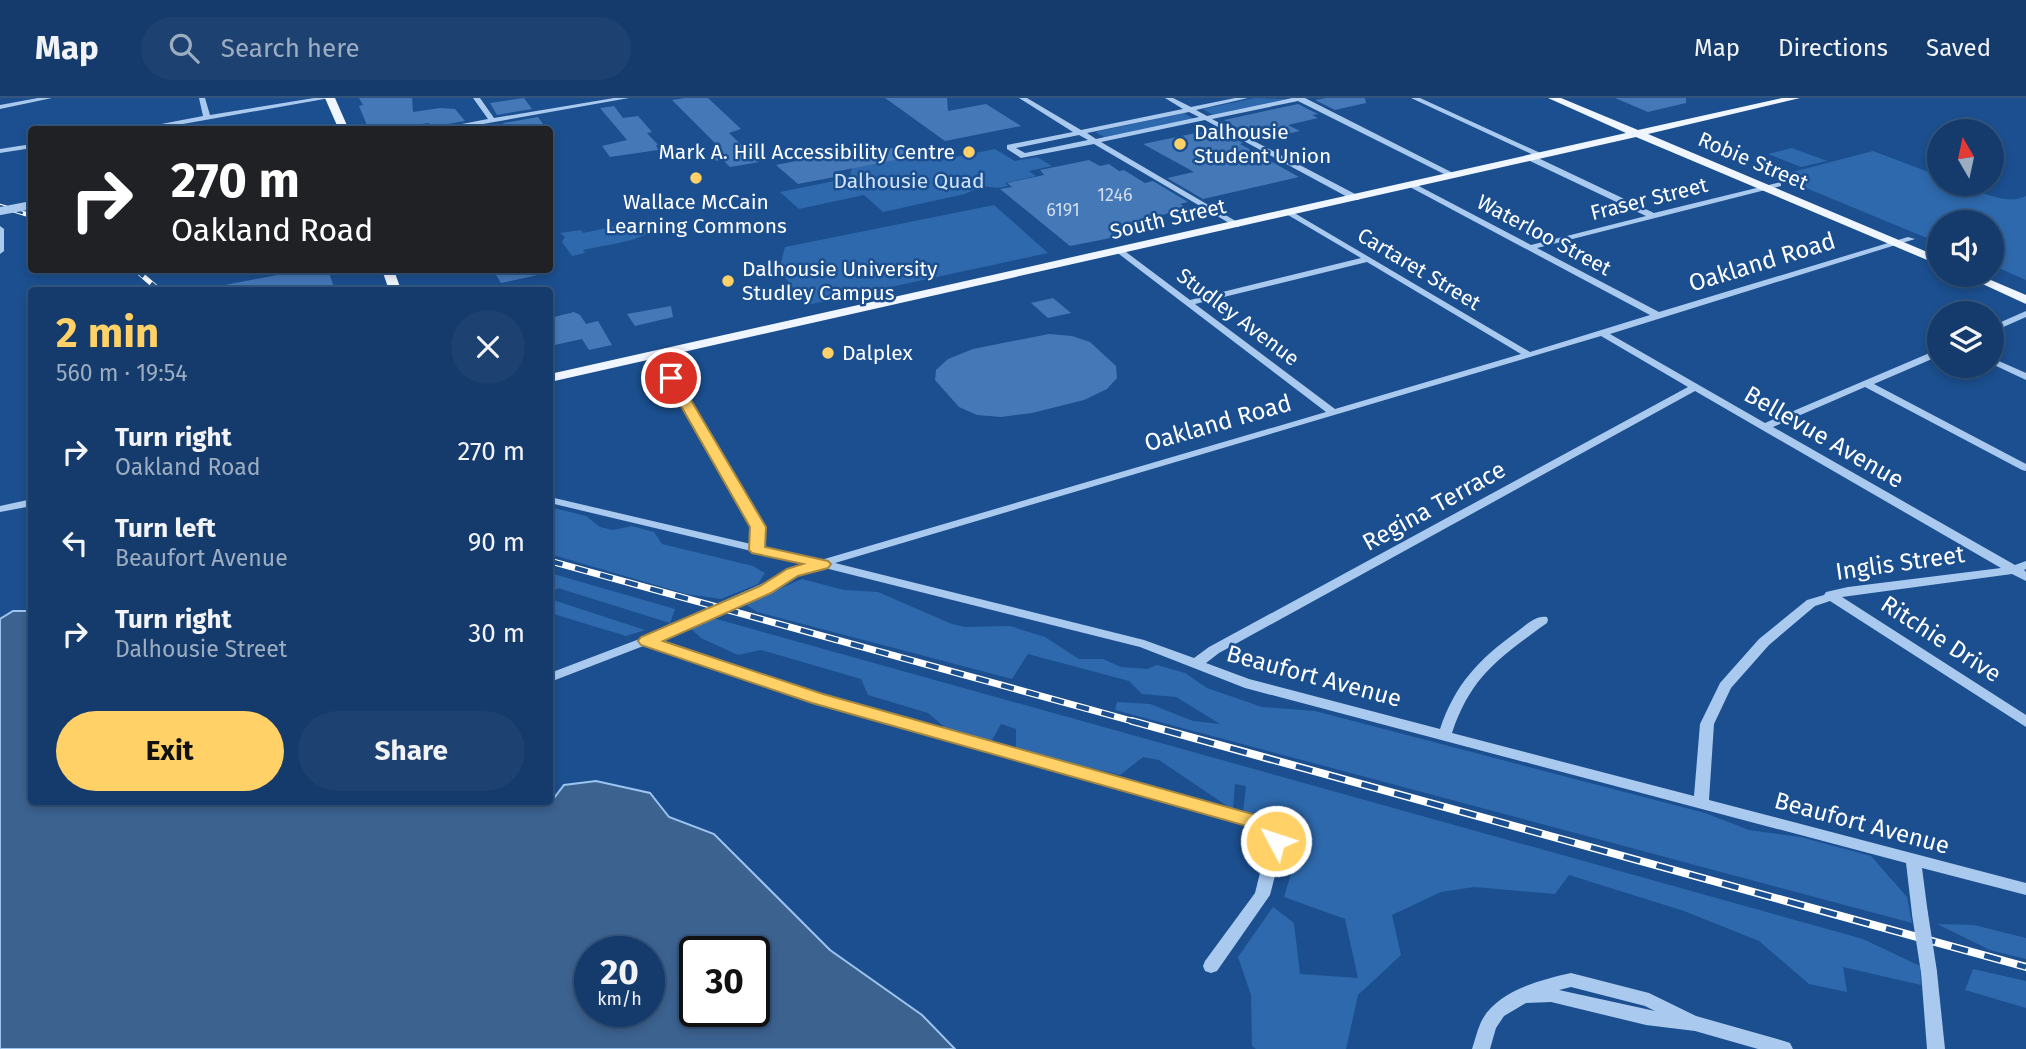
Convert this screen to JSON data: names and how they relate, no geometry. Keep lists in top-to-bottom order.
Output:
{
  "streets": {
    "main road": ["Robie Street", "South Street"],
    "street": [
      "Fraser Street",
      "Waterloo Street",
      "Oakland Road",
      "Cartaret Street",
      "Studley Avenue",
      "Bellevue Avenue",
      "Regina Terrace",
      "Inglis Street",
      "Ritchie Drive",
      "Beaufort Avenue"
    ]
  },
  "crossings": [
    ["Robie Street", "Fraser Street"],
    ["Robie Street", "South Street"],
    ["Robie Street", "Oakland Road"],
    ["Fraser Street", "Waterloo Street"],
    ["South Street", "Waterloo Street"],
    ["South Street", "Cartaret Street"],
    ["South Street", "Studley Avenue"],
    ["Waterloo Street", "Oakland Road"],
    ["Oakland Road", "Cartaret Street"],
    ["Oakland Road", "Studley Avenue"],
    ["Oakland Road", "Bellevue Avenue"],
    ["Oakland Road", "Beaufort Avenue"],
    ["Bellevue Avenue", "Regina Terrace"],
    ["Bellevue Avenue", "Inglis Street"],
    ["Regina Terrace", "Beaufort Avenue"],
    ["Inglis Street", "Ritchie Drive"],
    ["Inglis Street", "Beaufort Avenue"]
  ],
  "parks": ["Dalhousie Quad"],
  "places": [
    "Dalhousie Student Union",
    "Mark A. Hill Accessibility Centre",
    "Wallace McCain Learning Commons",
    "Dalhousie University Studley Campus",
    "Dalplex"
  ],
  "house_numbers": ["1246", "6191"],
  "north": "top",
  "page": {
    "header": "Map",
    "search": "Search here",
    "nav": ["Map", "Directions", "Saved"],
    "turn": ["270 m", "Oakland Road"],
    "heading": ["2 min", "560 m · 19:54"],
    "list": [
      {
        "name": "Turn right",
        "note": "Oakland Road",
        "value": "270 m"
      },
      {
        "name": "Turn left",
        "note": "Beaufort Avenue",
        "value": "90 m"
      },
      {
        "name": "Turn right",
        "note": "Dalhousie Street",
        "value": "30 m"
      }
    ],
    "buttons": ["Exit", "Share"],
    "speed": "20 km/h",
    "limit": "30"
  }
}
